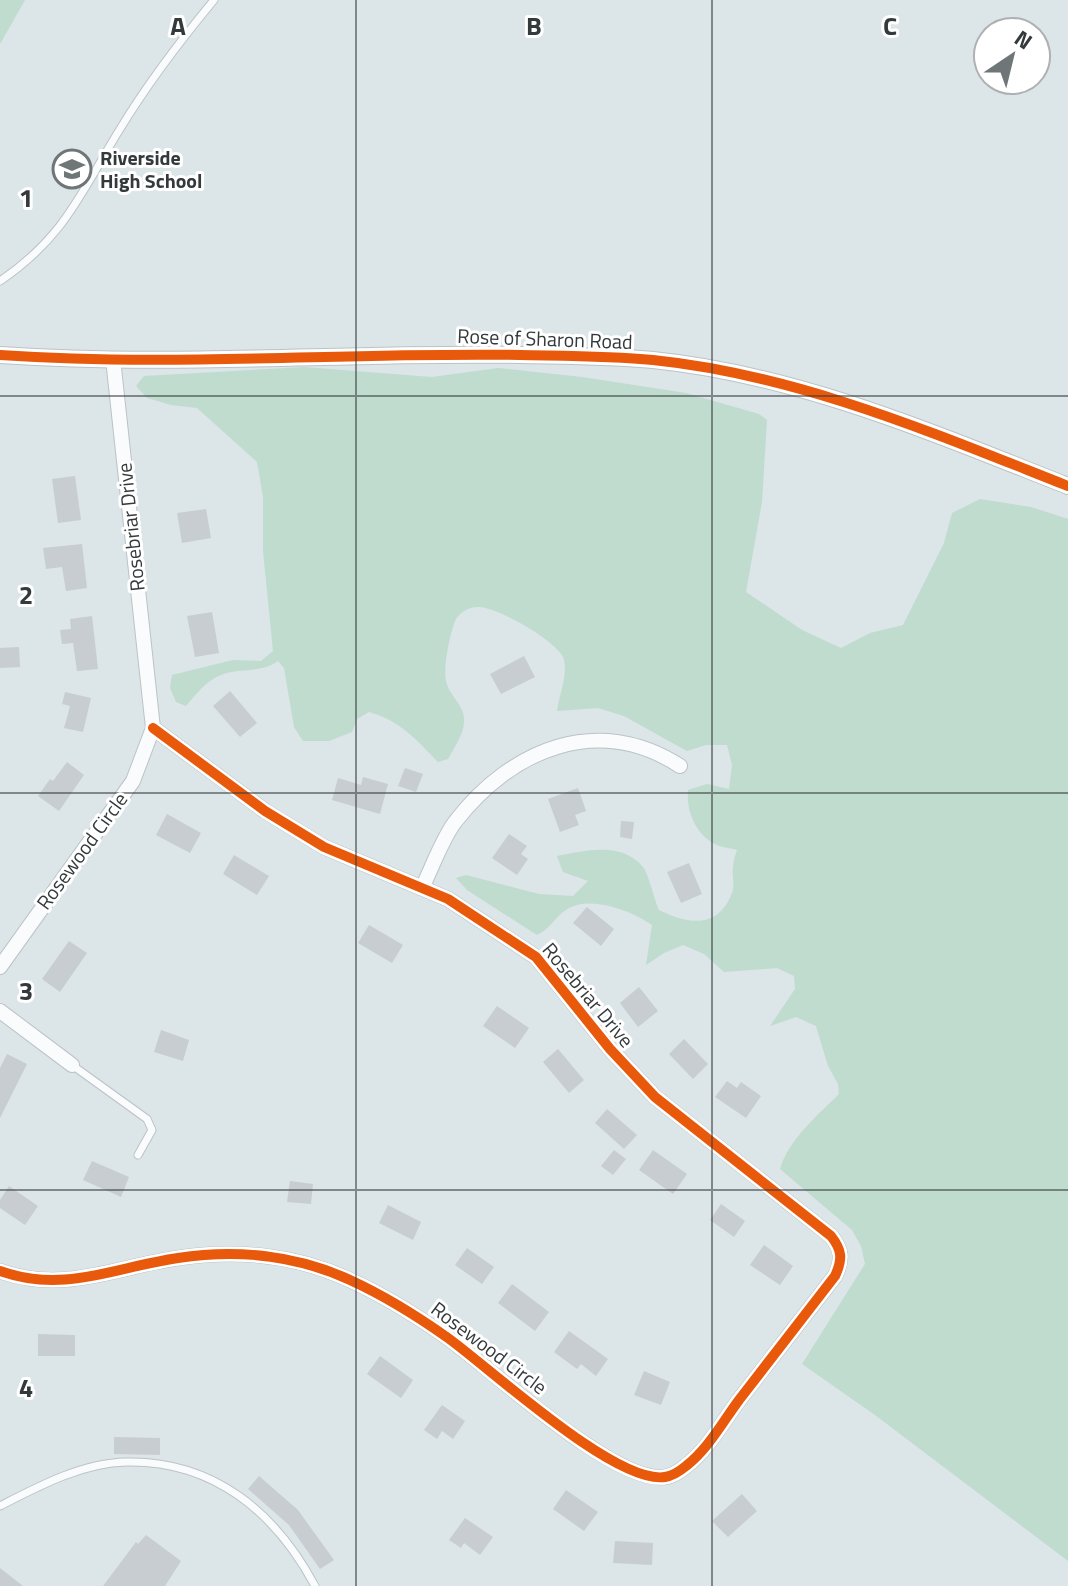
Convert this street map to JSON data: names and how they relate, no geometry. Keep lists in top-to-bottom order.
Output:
{
  "streets": {
    "street": ["Rose of Sharon Road", "Rosebriar Drive", "Rosewood Circle"]
  },
  "crossings": [
    ["Rose of Sharon Road", "Rosebriar Drive"],
    ["Rosebriar Drive", "Rosewood Circle"]
  ],
  "places": {
    "school or university": ["Riverside High School"]
  },
  "north": "top right",
  "grid": {
    "columns": ["A", "B", "C"],
    "rows": [
      "1",
      "2",
      "3",
      "4"
    ]
  }
}
